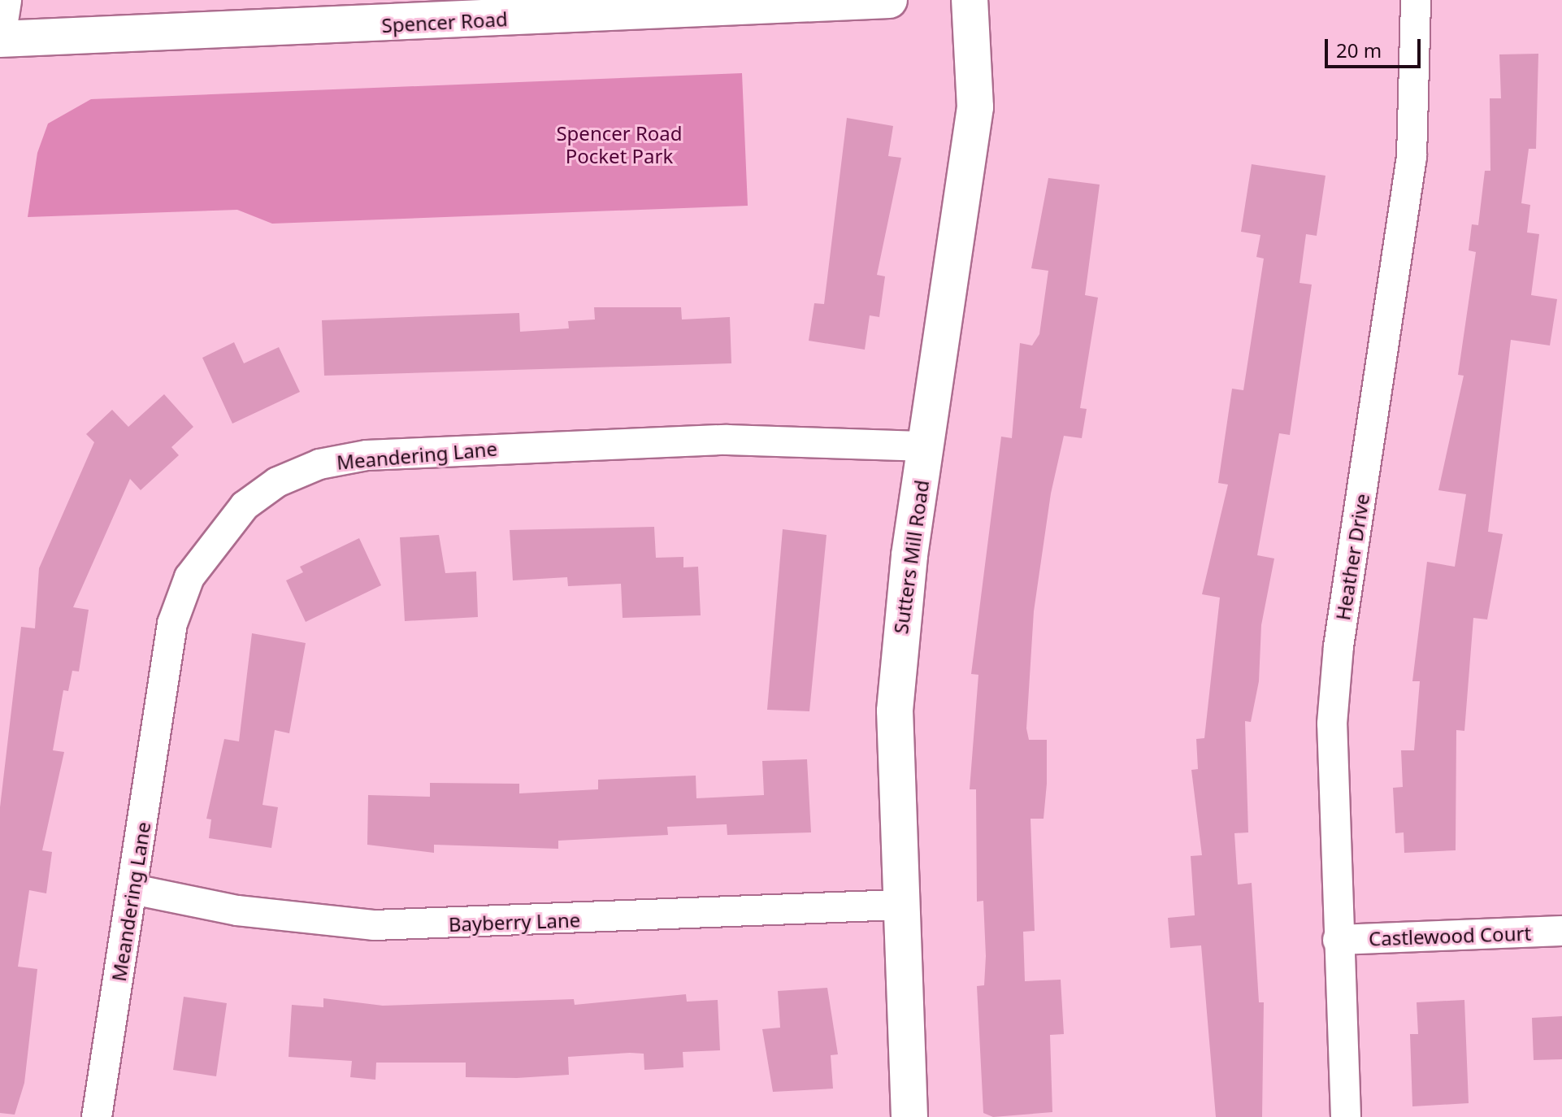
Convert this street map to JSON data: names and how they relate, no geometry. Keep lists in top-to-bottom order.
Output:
{
  "streets": {
    "street": [
      "Spencer Road",
      "Meandering Lane",
      "Sutters Mill Road",
      "Heather Drive",
      "Bayberry Lane",
      "Castlewood Court"
    ]
  },
  "crossings": [
    ["Meandering Lane", "Sutters Mill Road"],
    ["Meandering Lane", "Bayberry Lane"],
    ["Sutters Mill Road", "Bayberry Lane"],
    ["Heather Drive", "Castlewood Court"]
  ],
  "parks": ["Spencer Road Pocket Park"],
  "scale_bar": "20 m"
}
